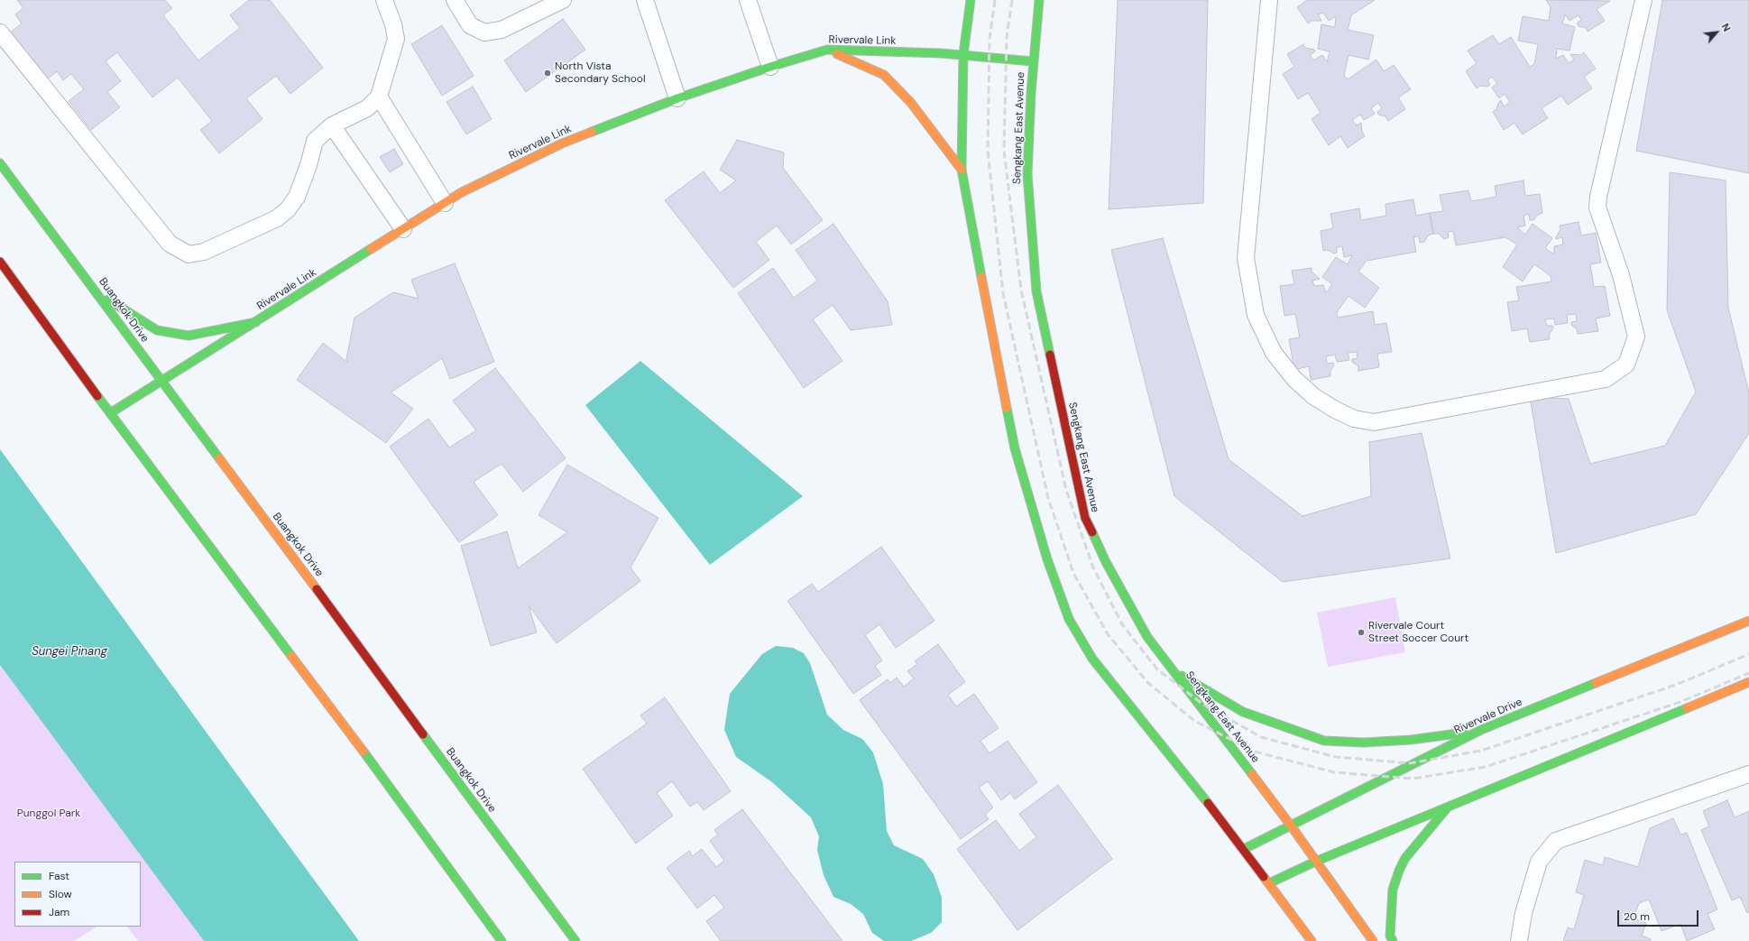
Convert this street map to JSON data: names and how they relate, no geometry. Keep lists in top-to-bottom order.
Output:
{
  "streets": {
    "main road": [
      "Rivervale Link",
      "Sengkang East Avenue",
      "Buangkok Drive",
      "Rivervale Drive"
    ]
  },
  "crossings": [
    ["Rivervale Link", "Sengkang East Avenue"],
    ["Rivervale Link", "Buangkok Drive"],
    ["Sengkang East Avenue", "Rivervale Drive"]
  ],
  "water": ["Sungei Pinang"],
  "parks": ["Punggol Park"],
  "places": ["North Vista Secondary School", "Rivervale Court Street Soccer Court"],
  "legend": ["Fast", "Slow", "Jam"],
  "scale_bar": "20 m",
  "north": "top right"
}
